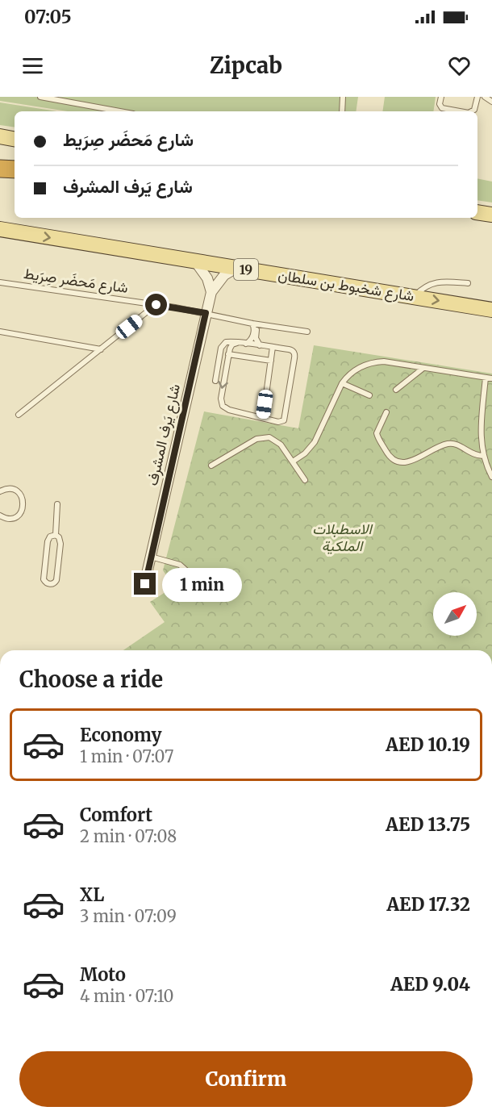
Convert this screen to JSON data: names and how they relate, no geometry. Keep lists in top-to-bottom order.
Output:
{
  "streets": {
    "main road": ["19", "شارع شخبوط بن سلطان"],
    "street": ["شارع يَرف المشرف"],
    "lane": ["شارع مَحضَر صِرَيط"]
  },
  "crossings": [
    ["شارع مَحضَر صِرَيط", "شارع يَرف المشرف"],
    ["شارع شخبوط بن سلطان", "شارع يَرف المشرف"]
  ],
  "one_way": ["شارع شخبوط بن سلطان"],
  "parks": ["الاسطبلات الملكية"],
  "north": "top right",
  "page": {
    "status": "07:05",
    "header": "Zipcab",
    "banner": ["شارع مَحضَر صِرَيط", "شارع يَرف المشرف"],
    "bubble": "1 min",
    "heading": "Choose a ride",
    "list": [
      {
        "name": "Economy",
        "note": "1 min · 07:07",
        "value": "AED 10.19"
      },
      {
        "name": "Comfort",
        "note": "2 min · 07:08",
        "value": "AED 13.75"
      },
      {
        "name": "XL",
        "note": "3 min · 07:09",
        "value": "AED 17.32"
      },
      {
        "name": "Moto",
        "note": "4 min · 07:10",
        "value": "AED 9.04"
      }
    ],
    "buttons": "Confirm"
  }
}
